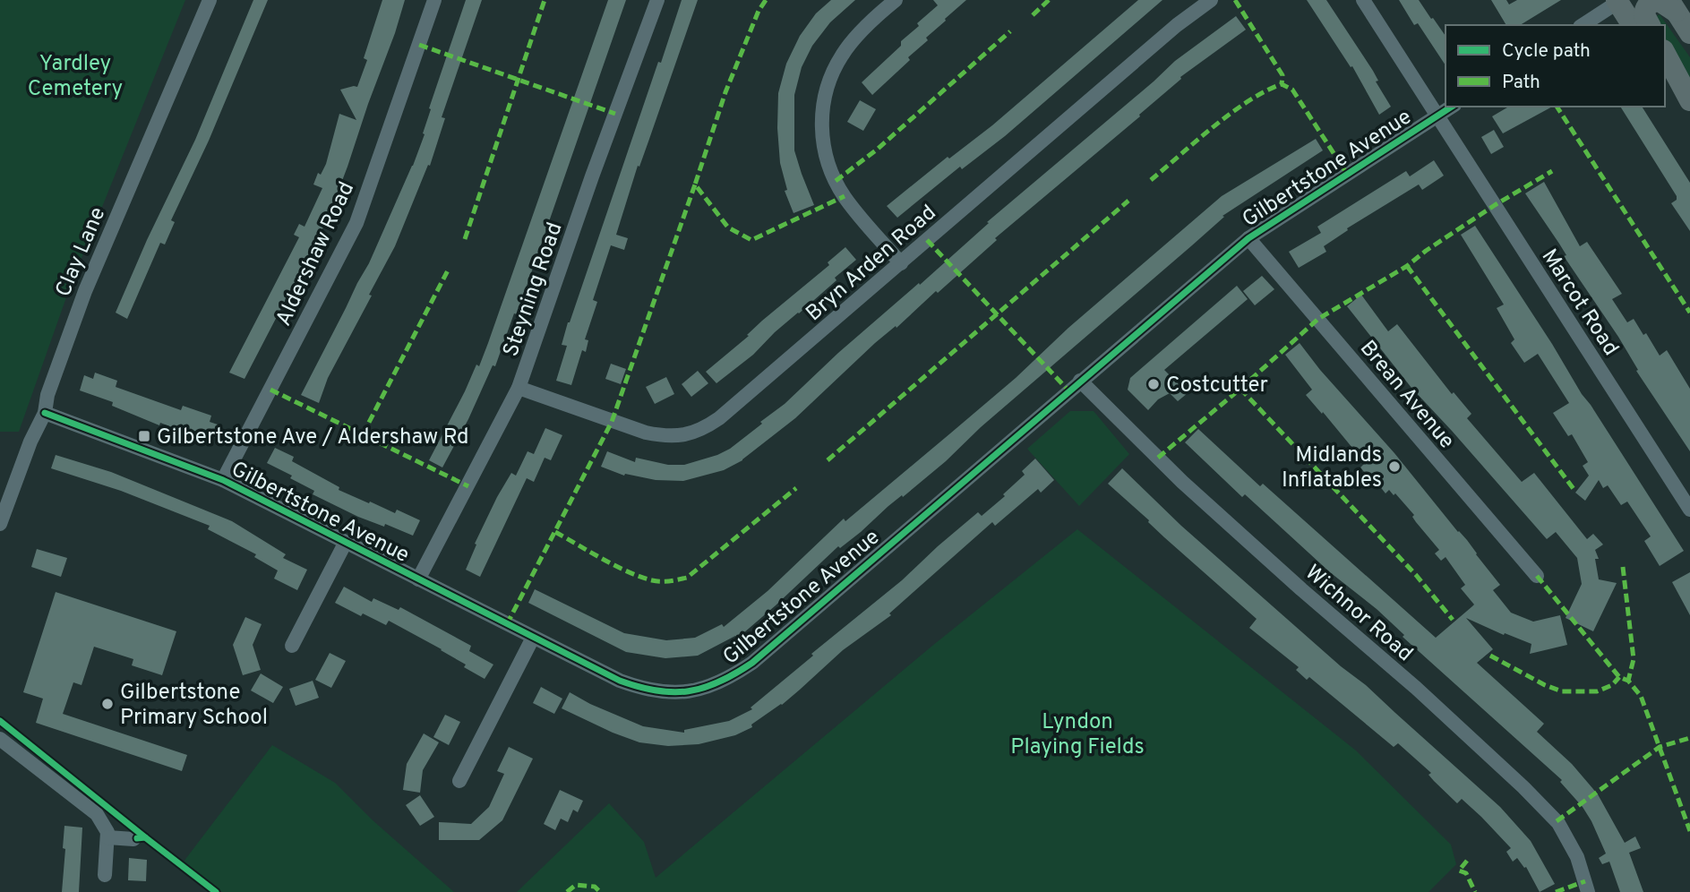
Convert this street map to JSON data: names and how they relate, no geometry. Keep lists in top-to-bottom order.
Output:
{
  "streets": {
    "street": [
      "Gilbertstone Avenue",
      "Clay Lane",
      "Aldershaw Road",
      "Bryn Arden Road",
      "Steyning Road",
      "Marcot Road",
      "Brean Avenue",
      "Wichnor Road"
    ]
  },
  "crossings": [
    ["Gilbertstone Avenue", "Clay Lane"],
    ["Gilbertstone Avenue", "Aldershaw Road"],
    ["Gilbertstone Avenue", "Steyning Road"],
    ["Gilbertstone Avenue", "Marcot Road"],
    ["Gilbertstone Avenue", "Brean Avenue"],
    ["Gilbertstone Avenue", "Wichnor Road"],
    ["Bryn Arden Road", "Steyning Road"]
  ],
  "parks": ["Yardley Cemetery", "Lyndon Playing Fields"],
  "places": {
    "other": ["Costcutter", "Midlands Inflatables", "Gilbertstone Primary School"],
    "transit": ["Gilbertstone Ave / Aldershaw Rd"]
  },
  "legend": ["Cycle path", "Path"]
}
